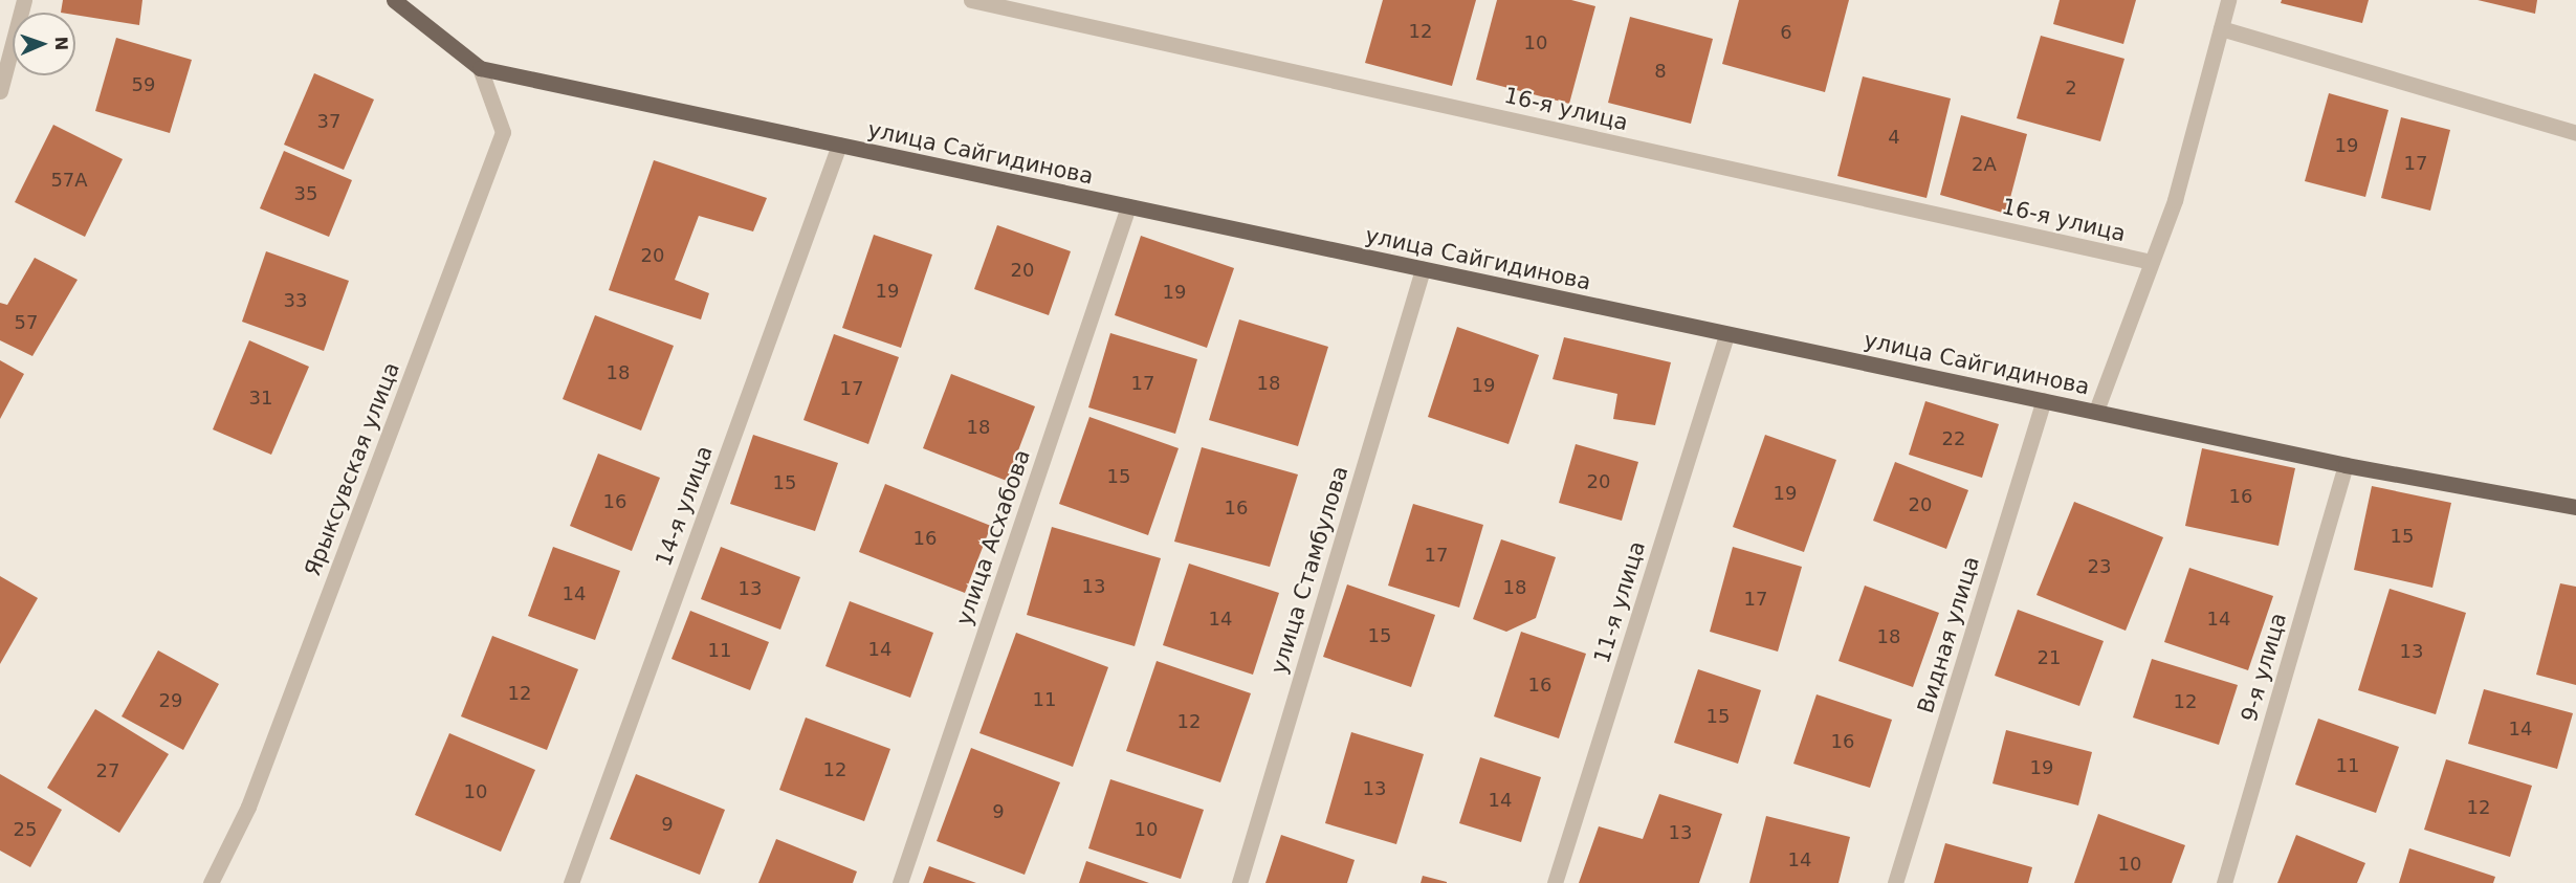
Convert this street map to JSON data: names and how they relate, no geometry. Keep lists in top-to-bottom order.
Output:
{
  "streets": {
    "main road": ["улица Сайгидинова"],
    "street": [
      "16-я улица",
      "Ярыксувская улица",
      "14-я улица",
      "улица Асхабова",
      "улица Стамбулова",
      "11-я улица",
      "Видная улица",
      "9-я улица"
    ]
  },
  "crossings": [
    ["улица Сайгидинова", "Ярыксувская улица"],
    ["улица Сайгидинова", "14-я улица"],
    ["улица Сайгидинова", "улица Асхабова"],
    ["улица Сайгидинова", "улица Стамбулова"],
    ["улица Сайгидинова", "11-я улица"],
    ["улица Сайгидинова", "Видная улица"],
    ["улица Сайгидинова", "9-я улица"]
  ],
  "house_numbers": [
    "12",
    "6",
    "10",
    "8",
    "59",
    "2",
    "37",
    "4",
    "19",
    "17",
    "2А",
    "57А",
    "35",
    "20",
    "20",
    "19",
    "19",
    "33",
    "57",
    "18",
    "17",
    "18",
    "19",
    "17",
    "31",
    "18",
    "22",
    "15",
    "20",
    "15",
    "19",
    "16",
    "16",
    "20",
    "16",
    "15",
    "16",
    "17",
    "23",
    "13",
    "18",
    "13",
    "14",
    "17",
    "14",
    "14",
    "15",
    "18",
    "14",
    "11",
    "13",
    "21",
    "16",
    "12",
    "11",
    "29",
    "12",
    "15",
    "12",
    "14",
    "16",
    "11",
    "19",
    "12",
    "27",
    "13",
    "10",
    "14",
    "12",
    "9",
    "9",
    "25",
    "10",
    "13",
    "14",
    "10"
  ],
  "north": "right"
}
